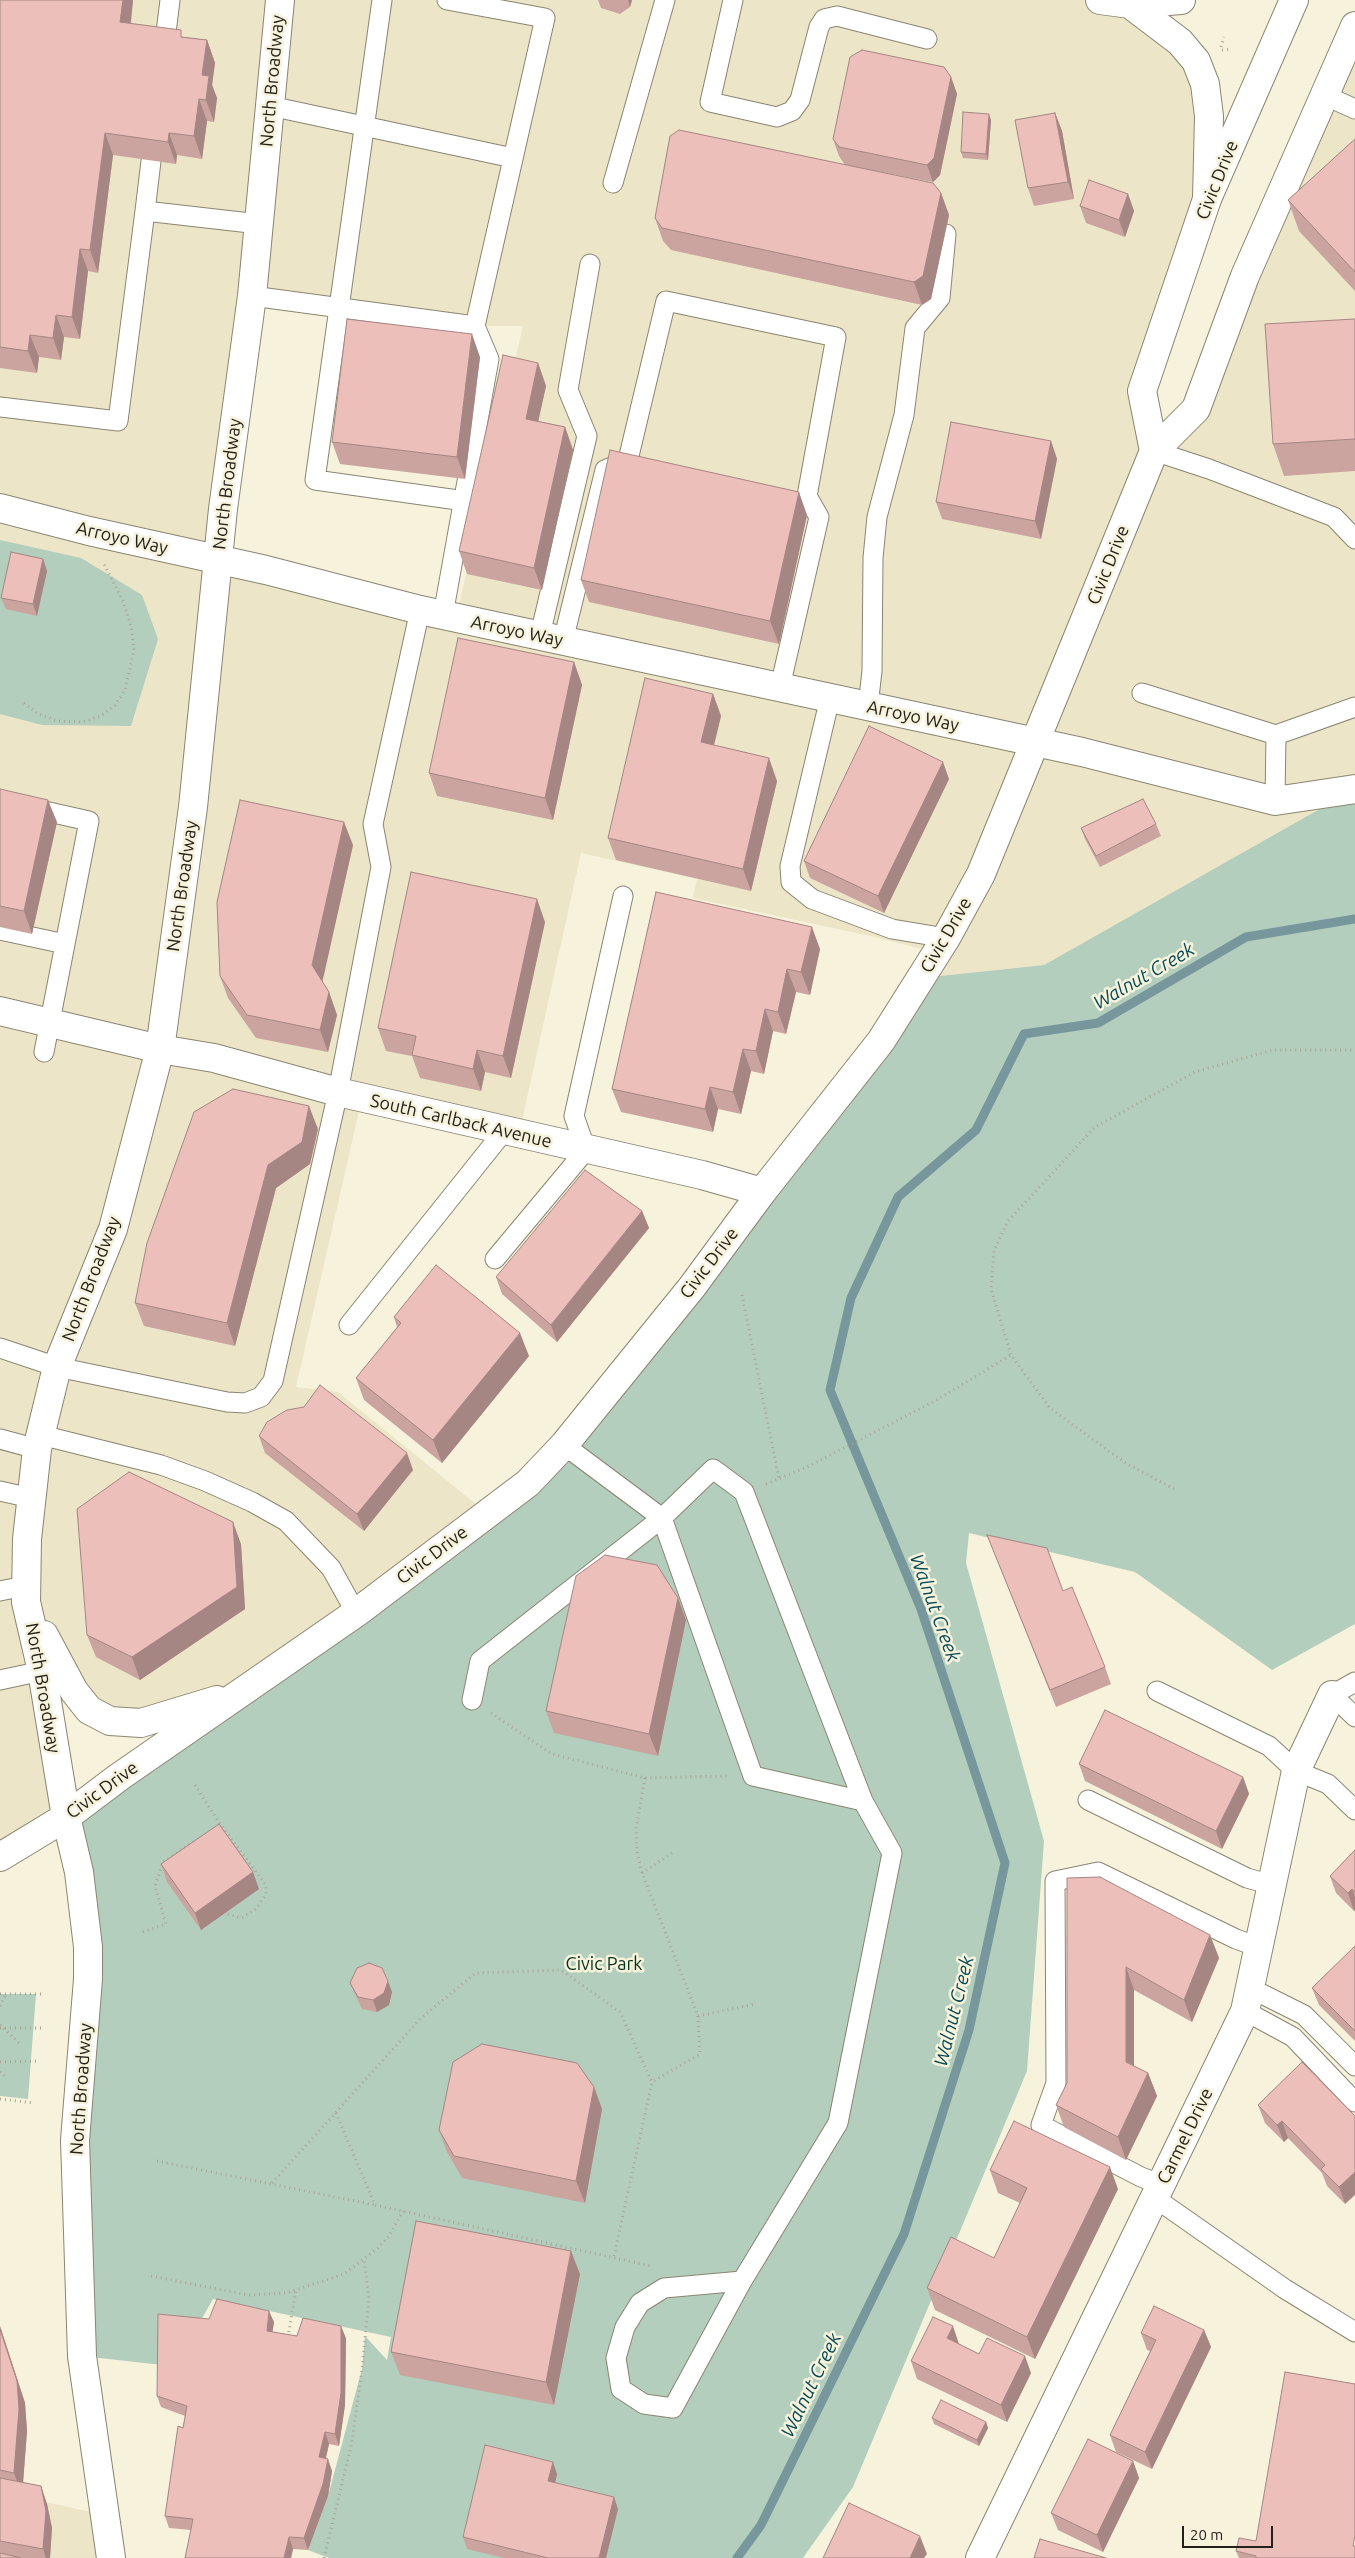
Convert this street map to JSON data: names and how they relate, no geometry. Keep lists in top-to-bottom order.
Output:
{
  "streets": {
    "main road": [
      "North Broadway",
      "Civic Drive",
      "Arroyo Way",
      "South Carlback Avenue",
      "Carmel Drive"
    ]
  },
  "crossings": [
    ["North Broadway", "Civic Drive"],
    ["North Broadway", "Arroyo Way"],
    ["North Broadway", "South Carlback Avenue"],
    ["Civic Drive", "Arroyo Way"],
    ["Civic Drive", "South Carlback Avenue"]
  ],
  "water": ["Walnut Creek"],
  "parks": ["Civic Park"],
  "scale_bar": "20 m"
}
